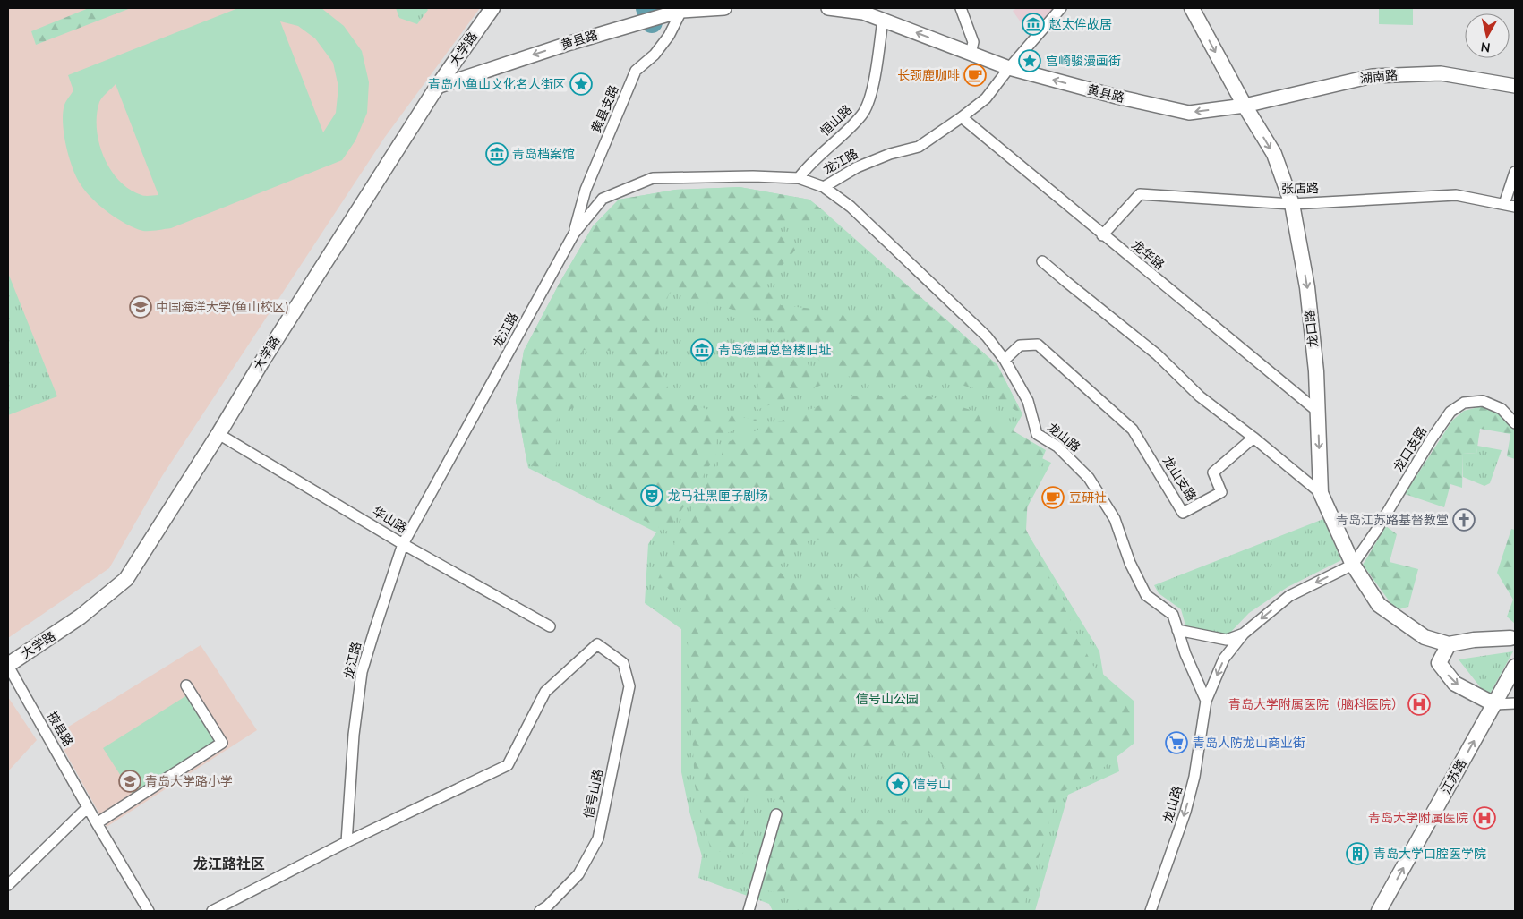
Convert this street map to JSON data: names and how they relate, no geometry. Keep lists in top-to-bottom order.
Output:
{
  "streets": {
    "main road": ["大学路", "龙口路", "江苏路"],
    "street": [
      "黄县路",
      "湖南路",
      "黄县支路",
      "恒山路",
      "龙江路",
      "张店路",
      "龙华路",
      "龙山路",
      "龙口支路",
      "龙山支路",
      "华山路",
      "掖县路",
      "信号山路"
    ]
  },
  "crossings": [
    ["黄县路", "大学路"],
    ["黄县路", "湖南路"],
    ["黄县路", "黄县支路"],
    ["黄县路", "恒山路"],
    ["黄县路", "龙江路"],
    ["黄县路", "龙口路"],
    ["大学路", "华山路"],
    ["大学路", "掖县路"],
    ["湖南路", "龙口路"],
    ["黄县支路", "龙江路"],
    ["恒山路", "龙江路"],
    ["龙江路", "龙华路"],
    ["龙江路", "龙山路"],
    ["龙江路", "华山路"],
    ["龙江路", "信号山路"],
    ["张店路", "龙华路"],
    ["张店路", "龙口路"],
    ["龙华路", "龙口路"],
    ["龙口路", "龙山路"],
    ["龙口路", "龙口支路"],
    ["龙口路", "江苏路"],
    ["龙山路", "龙口支路"],
    ["龙山路", "龙山支路"]
  ],
  "one_way": [
    "黄县路",
    "龙口路",
    "龙山路",
    "江苏路"
  ],
  "districts": ["龙江路社区"],
  "parks": ["信号山公园"],
  "places": {
    "museum": ["赵太侔故居", "青岛档案馆", "青岛德国总督楼旧址"],
    "place": ["宫崎骏漫画街", "青岛小鱼山文化名人街区", "信号山"],
    "cafe": ["长颈鹿咖啡", "豆研社"],
    "school or university": ["中国海洋大学(鱼山校区)", "青岛大学路小学"],
    "theatre": ["龙马社黑匣子剧场"],
    "church": ["青岛江苏路基督教堂"],
    "hospital": ["青岛大学附属医院（脑科医院）", "青岛大学附属医院"],
    "supermarket": ["青岛人防龙山商业街"],
    "building": ["青岛大学口腔医学院"]
  },
  "north": "bottom"
}
